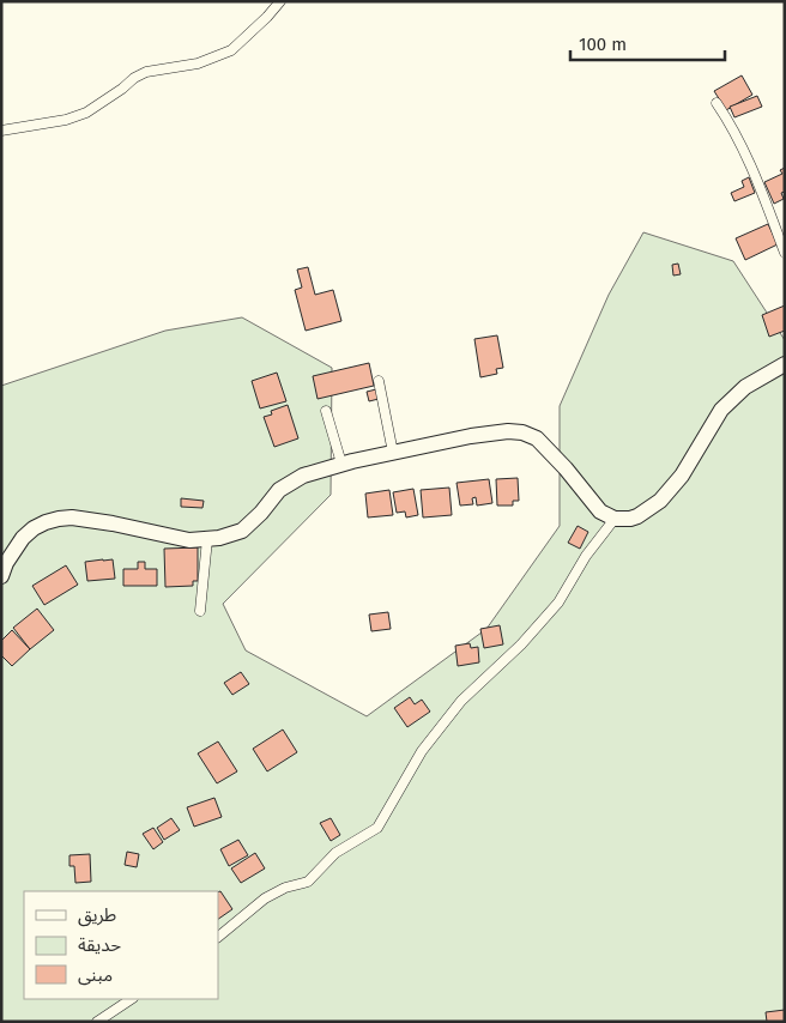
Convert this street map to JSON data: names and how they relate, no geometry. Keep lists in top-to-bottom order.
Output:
{
  "legend": ["طريق", "حديقة", "مبنى"],
  "scale_bar": "100 m"
}
